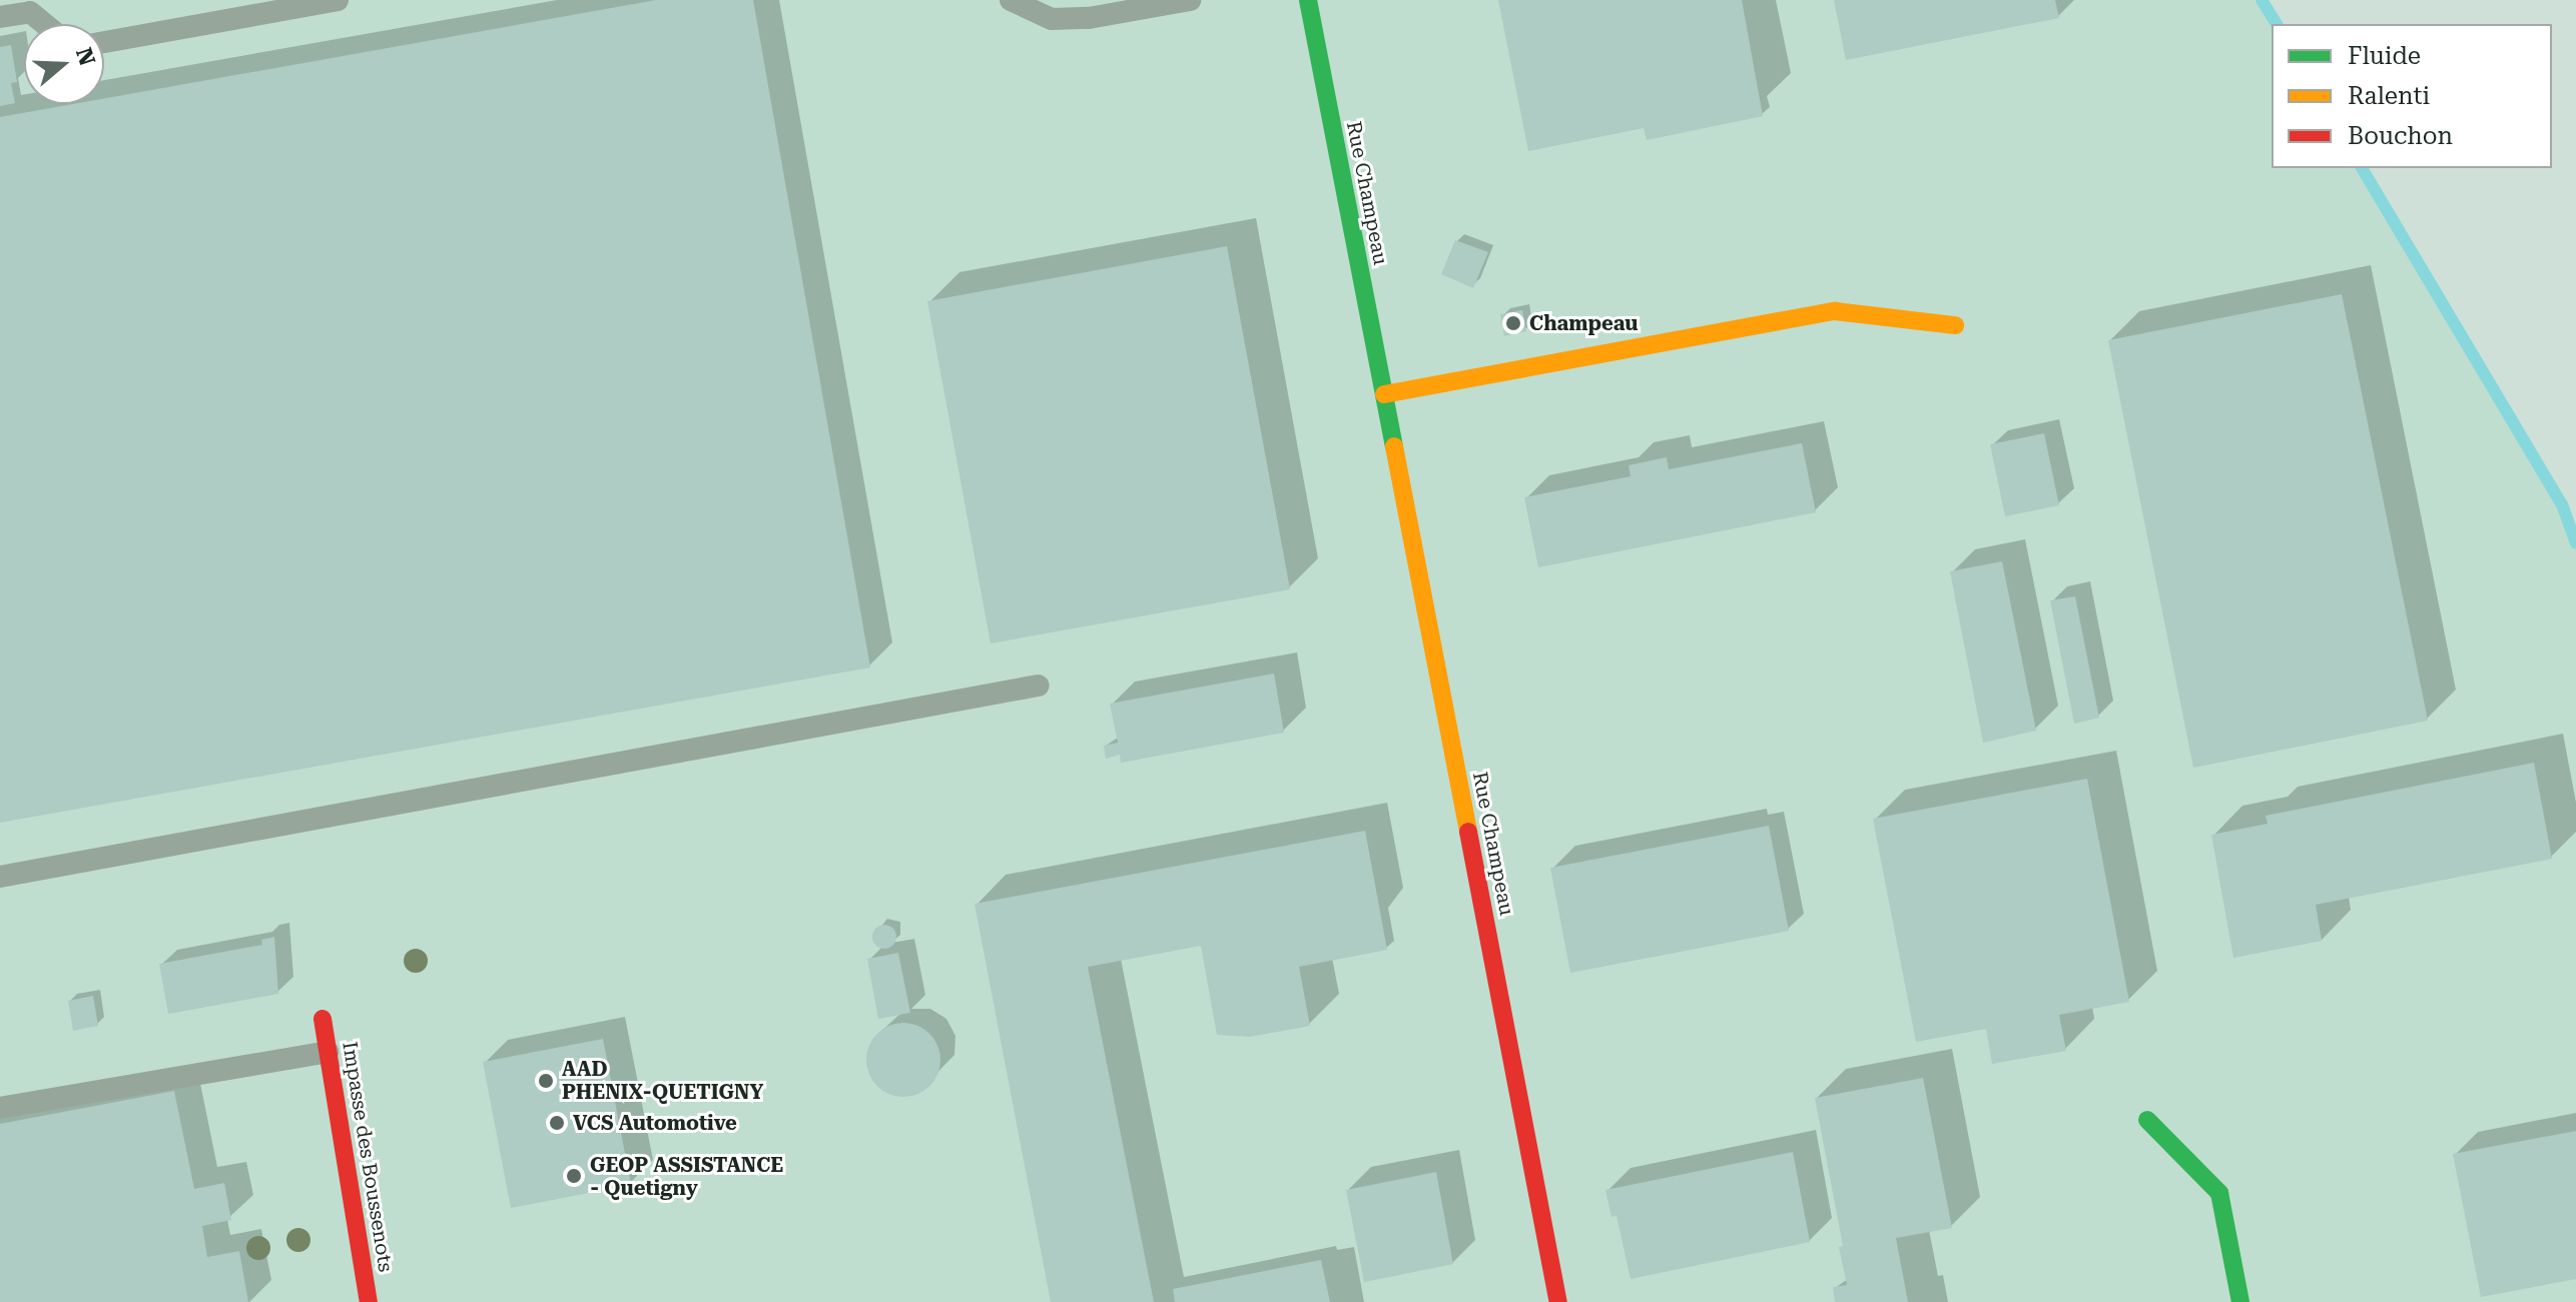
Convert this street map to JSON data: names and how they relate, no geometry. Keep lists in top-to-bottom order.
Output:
{
  "streets": {
    "street": ["Rue Champeau", "Impasse des Boussenots"]
  },
  "places": [
    "Champeau",
    "AAD PHENIX-QUETIGNY",
    "VCS Automotive",
    "GEOP ASSISTANCE - Quetigny"
  ],
  "legend": ["Fluide", "Ralenti", "Bouchon"],
  "north": "right"
}
